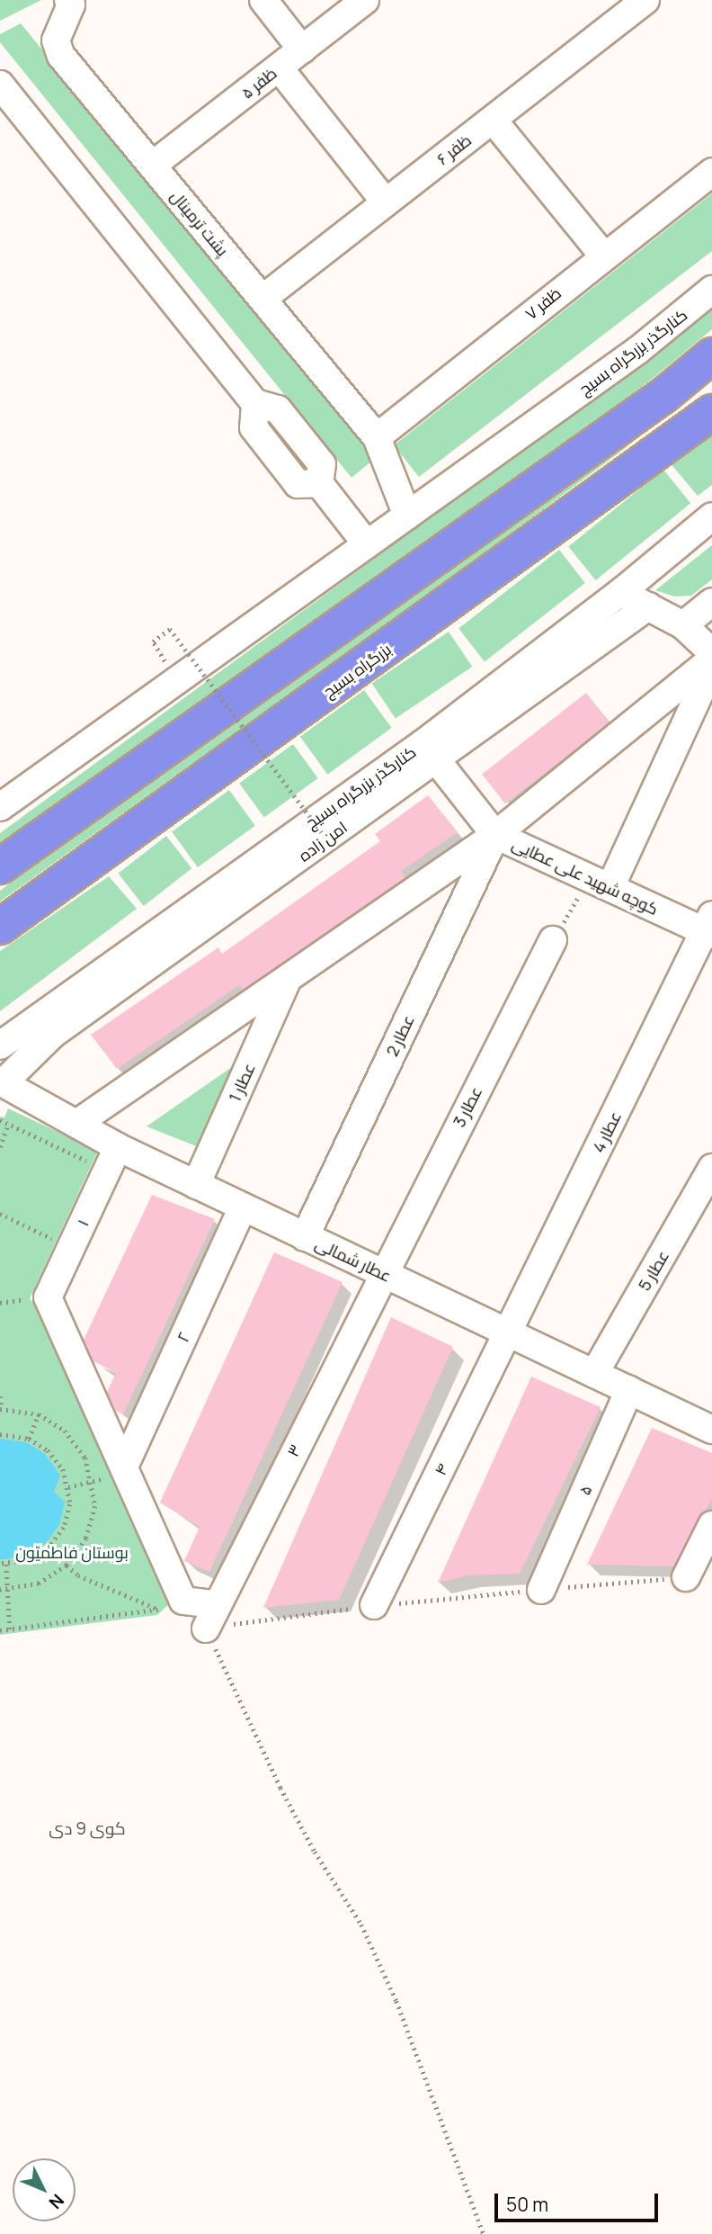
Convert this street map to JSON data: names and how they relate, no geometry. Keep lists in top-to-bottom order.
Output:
{
  "streets": {
    "highway": ["بزرگراه بسیج"],
    "street": [
      "ظفر ۵",
      "ظفر ۶",
      "پشت ترمینال",
      "ظفر ۷",
      "کنارگذر بزرگراه بسیج",
      "امن زاده",
      "کوچه شهید علی عطایی",
      "عطار 2",
      "عطار 1",
      "عطار 3",
      "عطار 4",
      "۱",
      "عطار شمالی",
      "عطار 5",
      "۲",
      "۳",
      "۴",
      "۵"
    ]
  },
  "crossings": [
    ["ظفر ۵", "پشت ترمینال"],
    ["ظفر ۶", "پشت ترمینال"],
    ["پشت ترمینال", "ظفر ۷"],
    ["پشت ترمینال", "کنارگذر بزرگراه بسیج"],
    ["کنارگذر بزرگراه بسیج", "امن زاده"],
    ["کنارگذر بزرگراه بسیج", "کوچه شهید علی عطایی"],
    ["امن زاده", "کوچه شهید علی عطایی"],
    ["امن زاده", "عطار شمالی"],
    ["کوچه شهید علی عطایی", "عطار 2"],
    ["کوچه شهید علی عطایی", "عطار 4"],
    ["عطار 2", "عطار شمالی"],
    ["عطار 1", "عطار شمالی"],
    ["عطار 3", "عطار شمالی"],
    ["عطار 3", "۳"],
    ["عطار 4", "عطار شمالی"],
    ["عطار 4", "۴"],
    ["۱", "عطار شمالی"],
    ["۱", "۲"],
    ["عطار شمالی", "عطار 5"],
    ["عطار شمالی", "۲"],
    ["عطار شمالی", "۳"],
    ["عطار شمالی", "۴"],
    ["عطار شمالی", "۵"]
  ],
  "districts": ["کوی 9 دی"],
  "parks": ["بوستان فاطمیّون"],
  "scale_bar": "50 m",
  "north": "bottom right"
}
